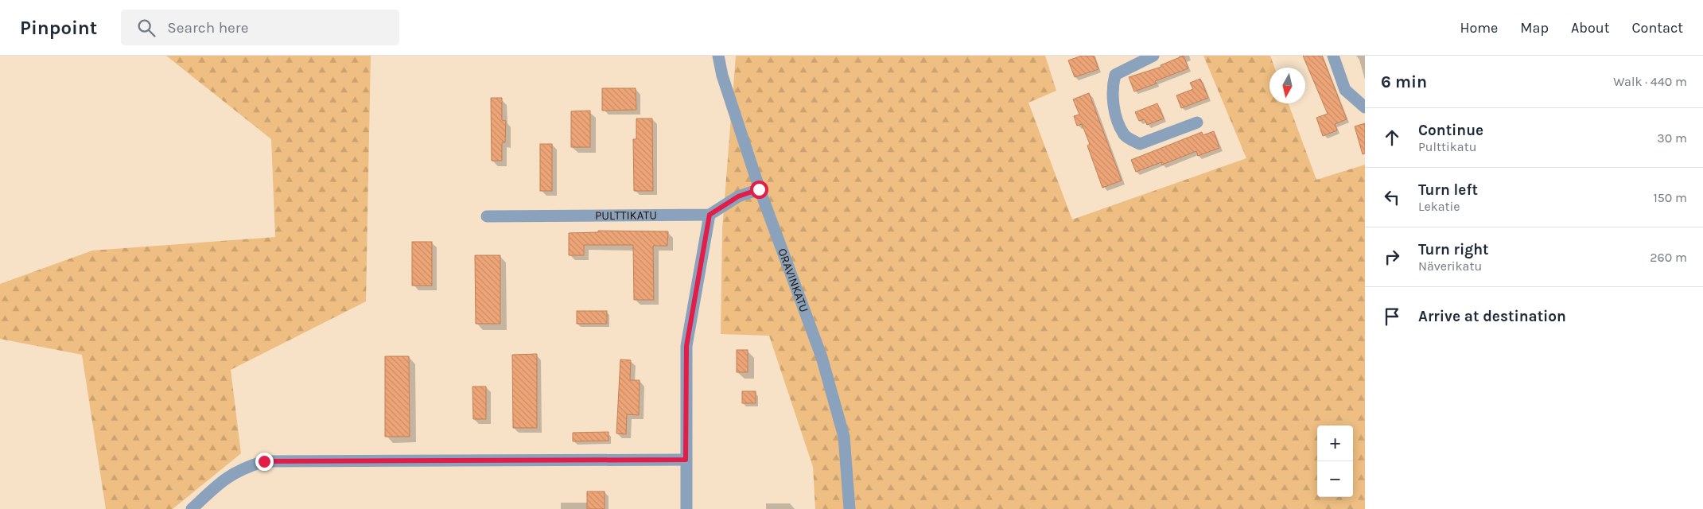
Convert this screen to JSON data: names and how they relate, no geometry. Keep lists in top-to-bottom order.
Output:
{
  "streets": {
    "street": ["PULTTIKATU", "ORAVINKATU"]
  },
  "north": "bottom",
  "page": {
    "header": "Pinpoint",
    "search": "Search here",
    "nav": [
      "Home",
      "Map",
      "About",
      "Contact"
    ],
    "heading": ["6 min", "Walk · 440 m"],
    "list": [
      ["Continue", "Pulttikatu", "30 m"],
      ["Turn left", "Lekatie", "150 m"],
      ["Turn right", "Näverikatu", "260 m"],
      "Arrive at destination"
    ],
    "map_buttons": ["+", "−"]
  }
}
